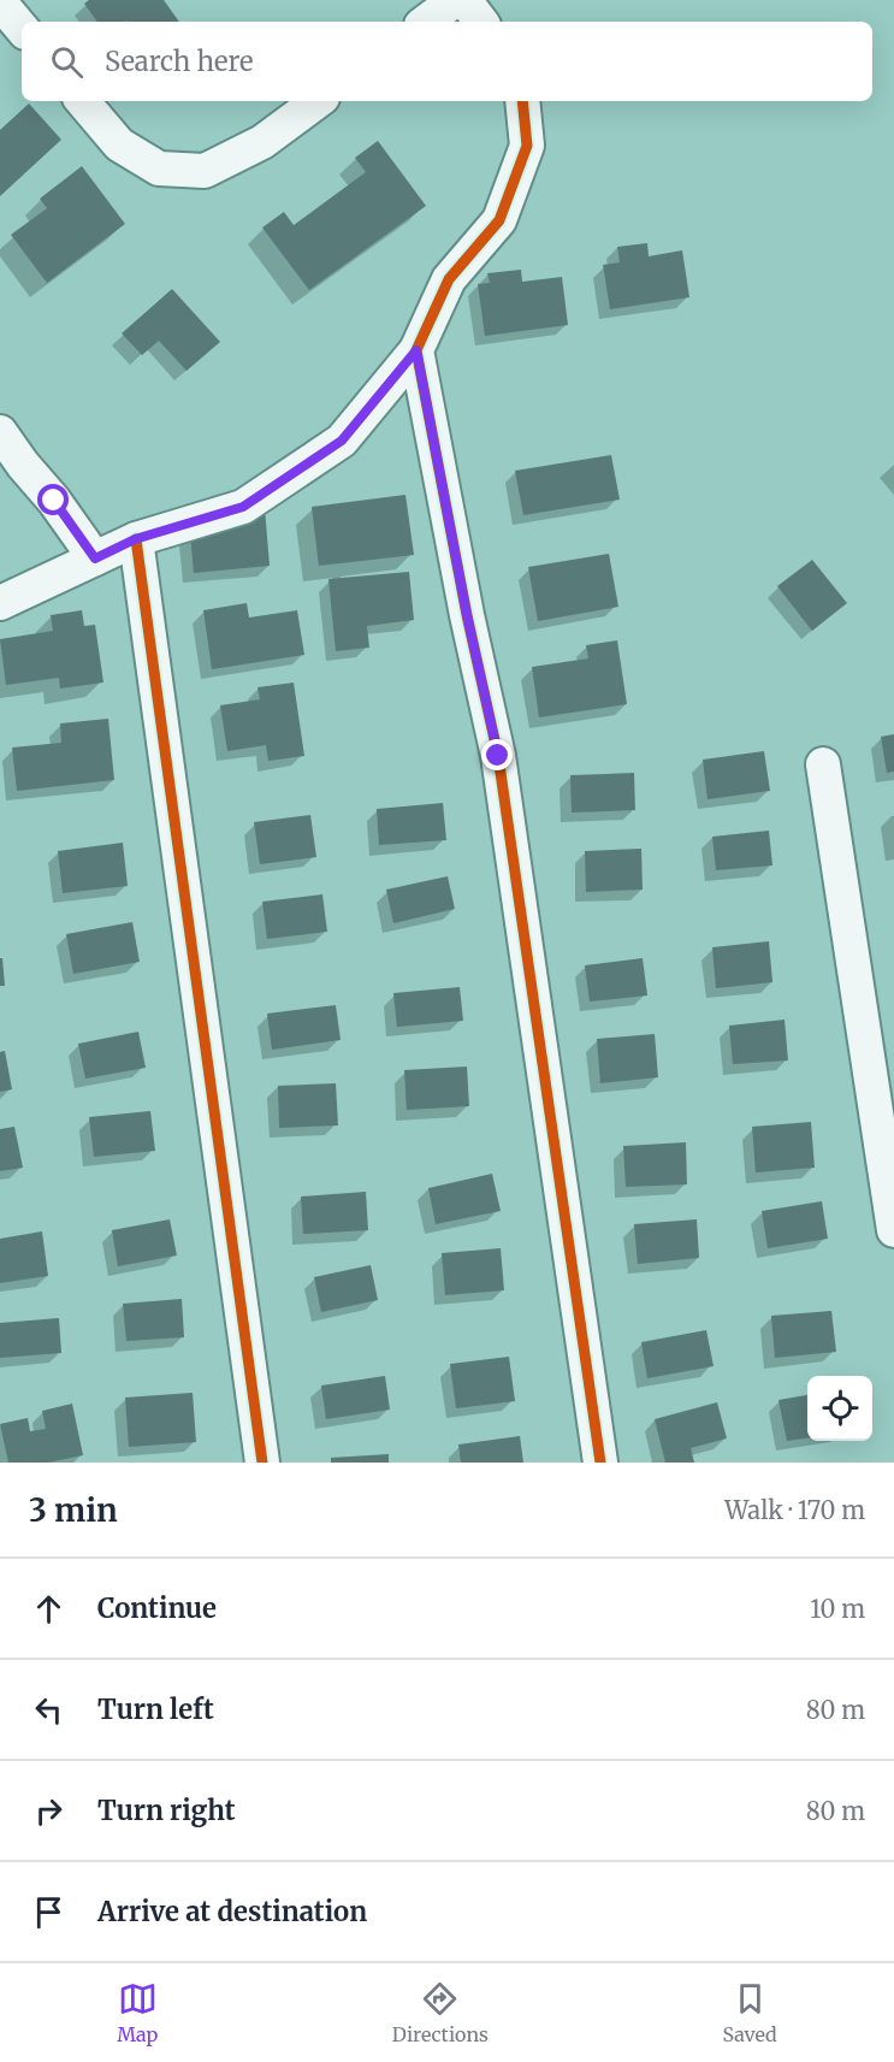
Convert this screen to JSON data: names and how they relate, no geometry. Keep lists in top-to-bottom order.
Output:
{
  "page": {
    "search": "Search here",
    "heading": ["3 min", "Walk · 170 m"],
    "list": [
      ["Continue", "10 m"],
      ["Turn left", "80 m"],
      ["Turn right", "80 m"],
      "Arrive at destination"
    ],
    "nav": ["Map", "Directions", "Saved"]
  }
}
